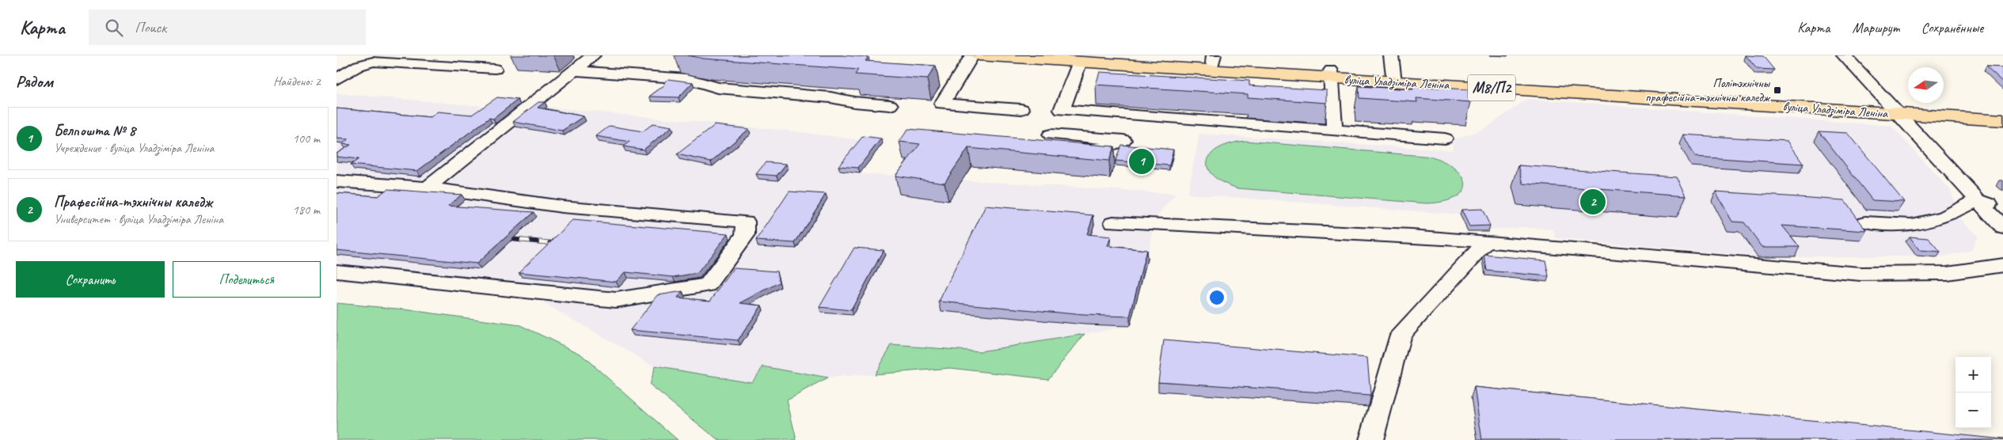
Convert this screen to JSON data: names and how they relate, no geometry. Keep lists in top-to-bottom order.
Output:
{
  "streets": {
    "main road": ["вуліца Уладзіміра Леніна", "М8/П2"]
  },
  "places": {
    "transit": ["Політэхнічны прафесійна-тэхнічны каледж"]
  },
  "north": "left",
  "page": {
    "header": "Карта",
    "search": "Поиск",
    "nav": ["Карта", "Маршрут", "Сохранённые"],
    "heading": ["Рядом", "Найдено: 2"],
    "list": [
      {
        "mark": "1",
        "name": "Белпошта № 8",
        "note": "Учреждение · вуліца Уладзіміра Леніна",
        "value": "100 m"
      },
      {
        "mark": "2",
        "name": "Прафесійна-тэхнічны каледж",
        "note": "Университет · вуліца Уладзіміра Леніна",
        "value": "180 m"
      }
    ],
    "pins": ["1", "2"],
    "buttons": ["Сохранить", "Поделиться"],
    "map_buttons": ["+", "−"]
  }
}
